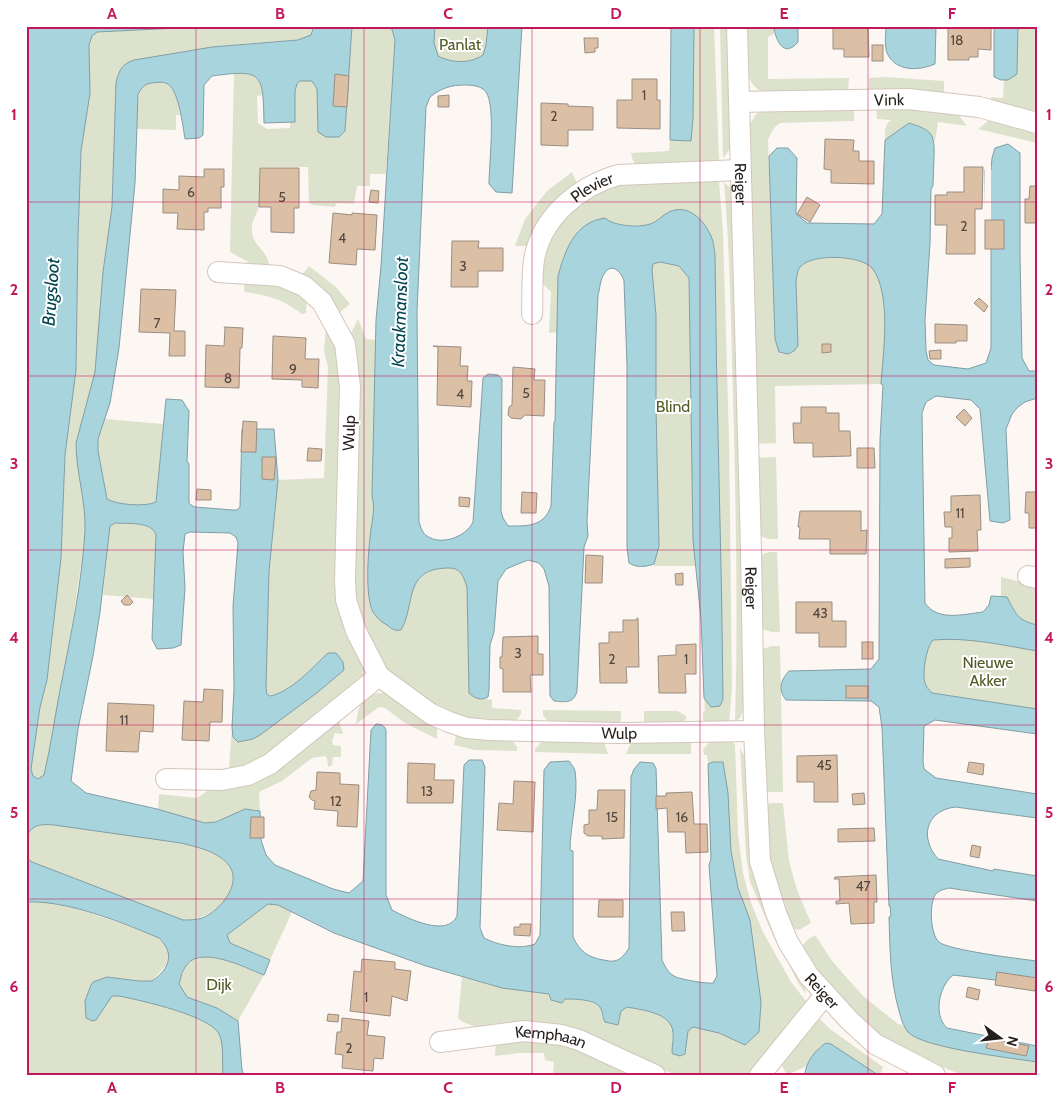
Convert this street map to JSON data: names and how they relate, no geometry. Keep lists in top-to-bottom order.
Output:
{
  "streets": {
    "street": [
      "Vink",
      "Reiger",
      "Plevier",
      "Wulp",
      "Kemphaan"
    ]
  },
  "crossings": [
    ["Vink", "Reiger"],
    ["Reiger", "Plevier"],
    ["Reiger", "Wulp"]
  ],
  "water": ["Brugsloot", "Kraakmansloot"],
  "parks": [
    "Panlat",
    "Blind",
    "Nieuwe Akker",
    "Dijk"
  ],
  "house_numbers": [
    "18",
    "1",
    "2",
    "6",
    "5",
    "2",
    "4",
    "3",
    "7",
    "9",
    "8",
    "5",
    "4",
    "11",
    "43",
    "3",
    "2",
    "1",
    "11",
    "45",
    "13",
    "12",
    "15",
    "16",
    "47",
    "1",
    "2"
  ],
  "north": "right",
  "grid": {
    "columns": [
      "A",
      "B",
      "C",
      "D",
      "E",
      "F"
    ],
    "rows": [
      "1",
      "2",
      "3",
      "4",
      "5",
      "6"
    ]
  }
}
